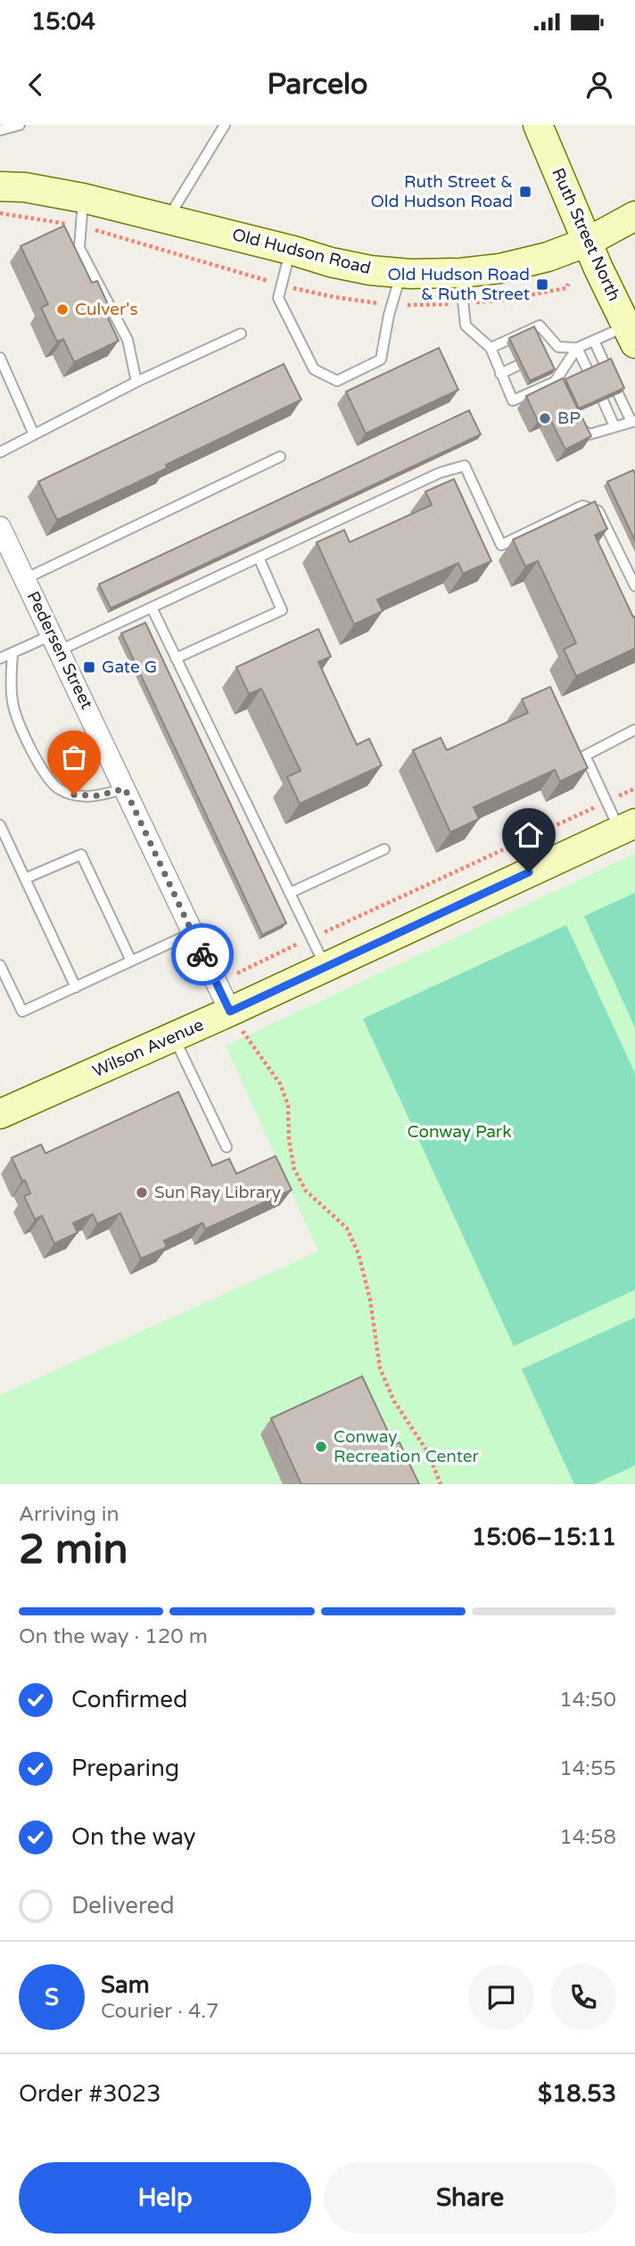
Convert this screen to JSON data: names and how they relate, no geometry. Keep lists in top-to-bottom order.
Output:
{
  "streets": {
    "street": [
      "Ruth Street North",
      "Old Hudson Road",
      "Pedersen Street",
      "Wilson Avenue"
    ]
  },
  "crossings": [
    ["Ruth Street North", "Old Hudson Road"],
    ["Pedersen Street", "Wilson Avenue"]
  ],
  "parks": ["Conway Park"],
  "places": {
    "transit": ["Ruth Street & Old Hudson Road", "Old Hudson Road & Ruth Street", "Gate G"],
    "other": [
      "Culver's",
      "BP",
      "Sun Ray Library",
      "Conway Recreation Center"
    ]
  },
  "page": {
    "status": "15:04",
    "header": "Parcelo",
    "heading": ["2 min", "Arriving in", "15:06–15:11"],
    "panel": [
      "Sam",
      "Courier · 4.7",
      "Order #3023",
      "$18.53"
    ],
    "bar": "On the way · 120 m",
    "list": [
      ["Confirmed", "14:50"],
      ["Preparing", "14:55"],
      ["On the way", "14:58"],
      "Delivered"
    ],
    "round": "S",
    "buttons": ["Help", "Share"]
  }
}
